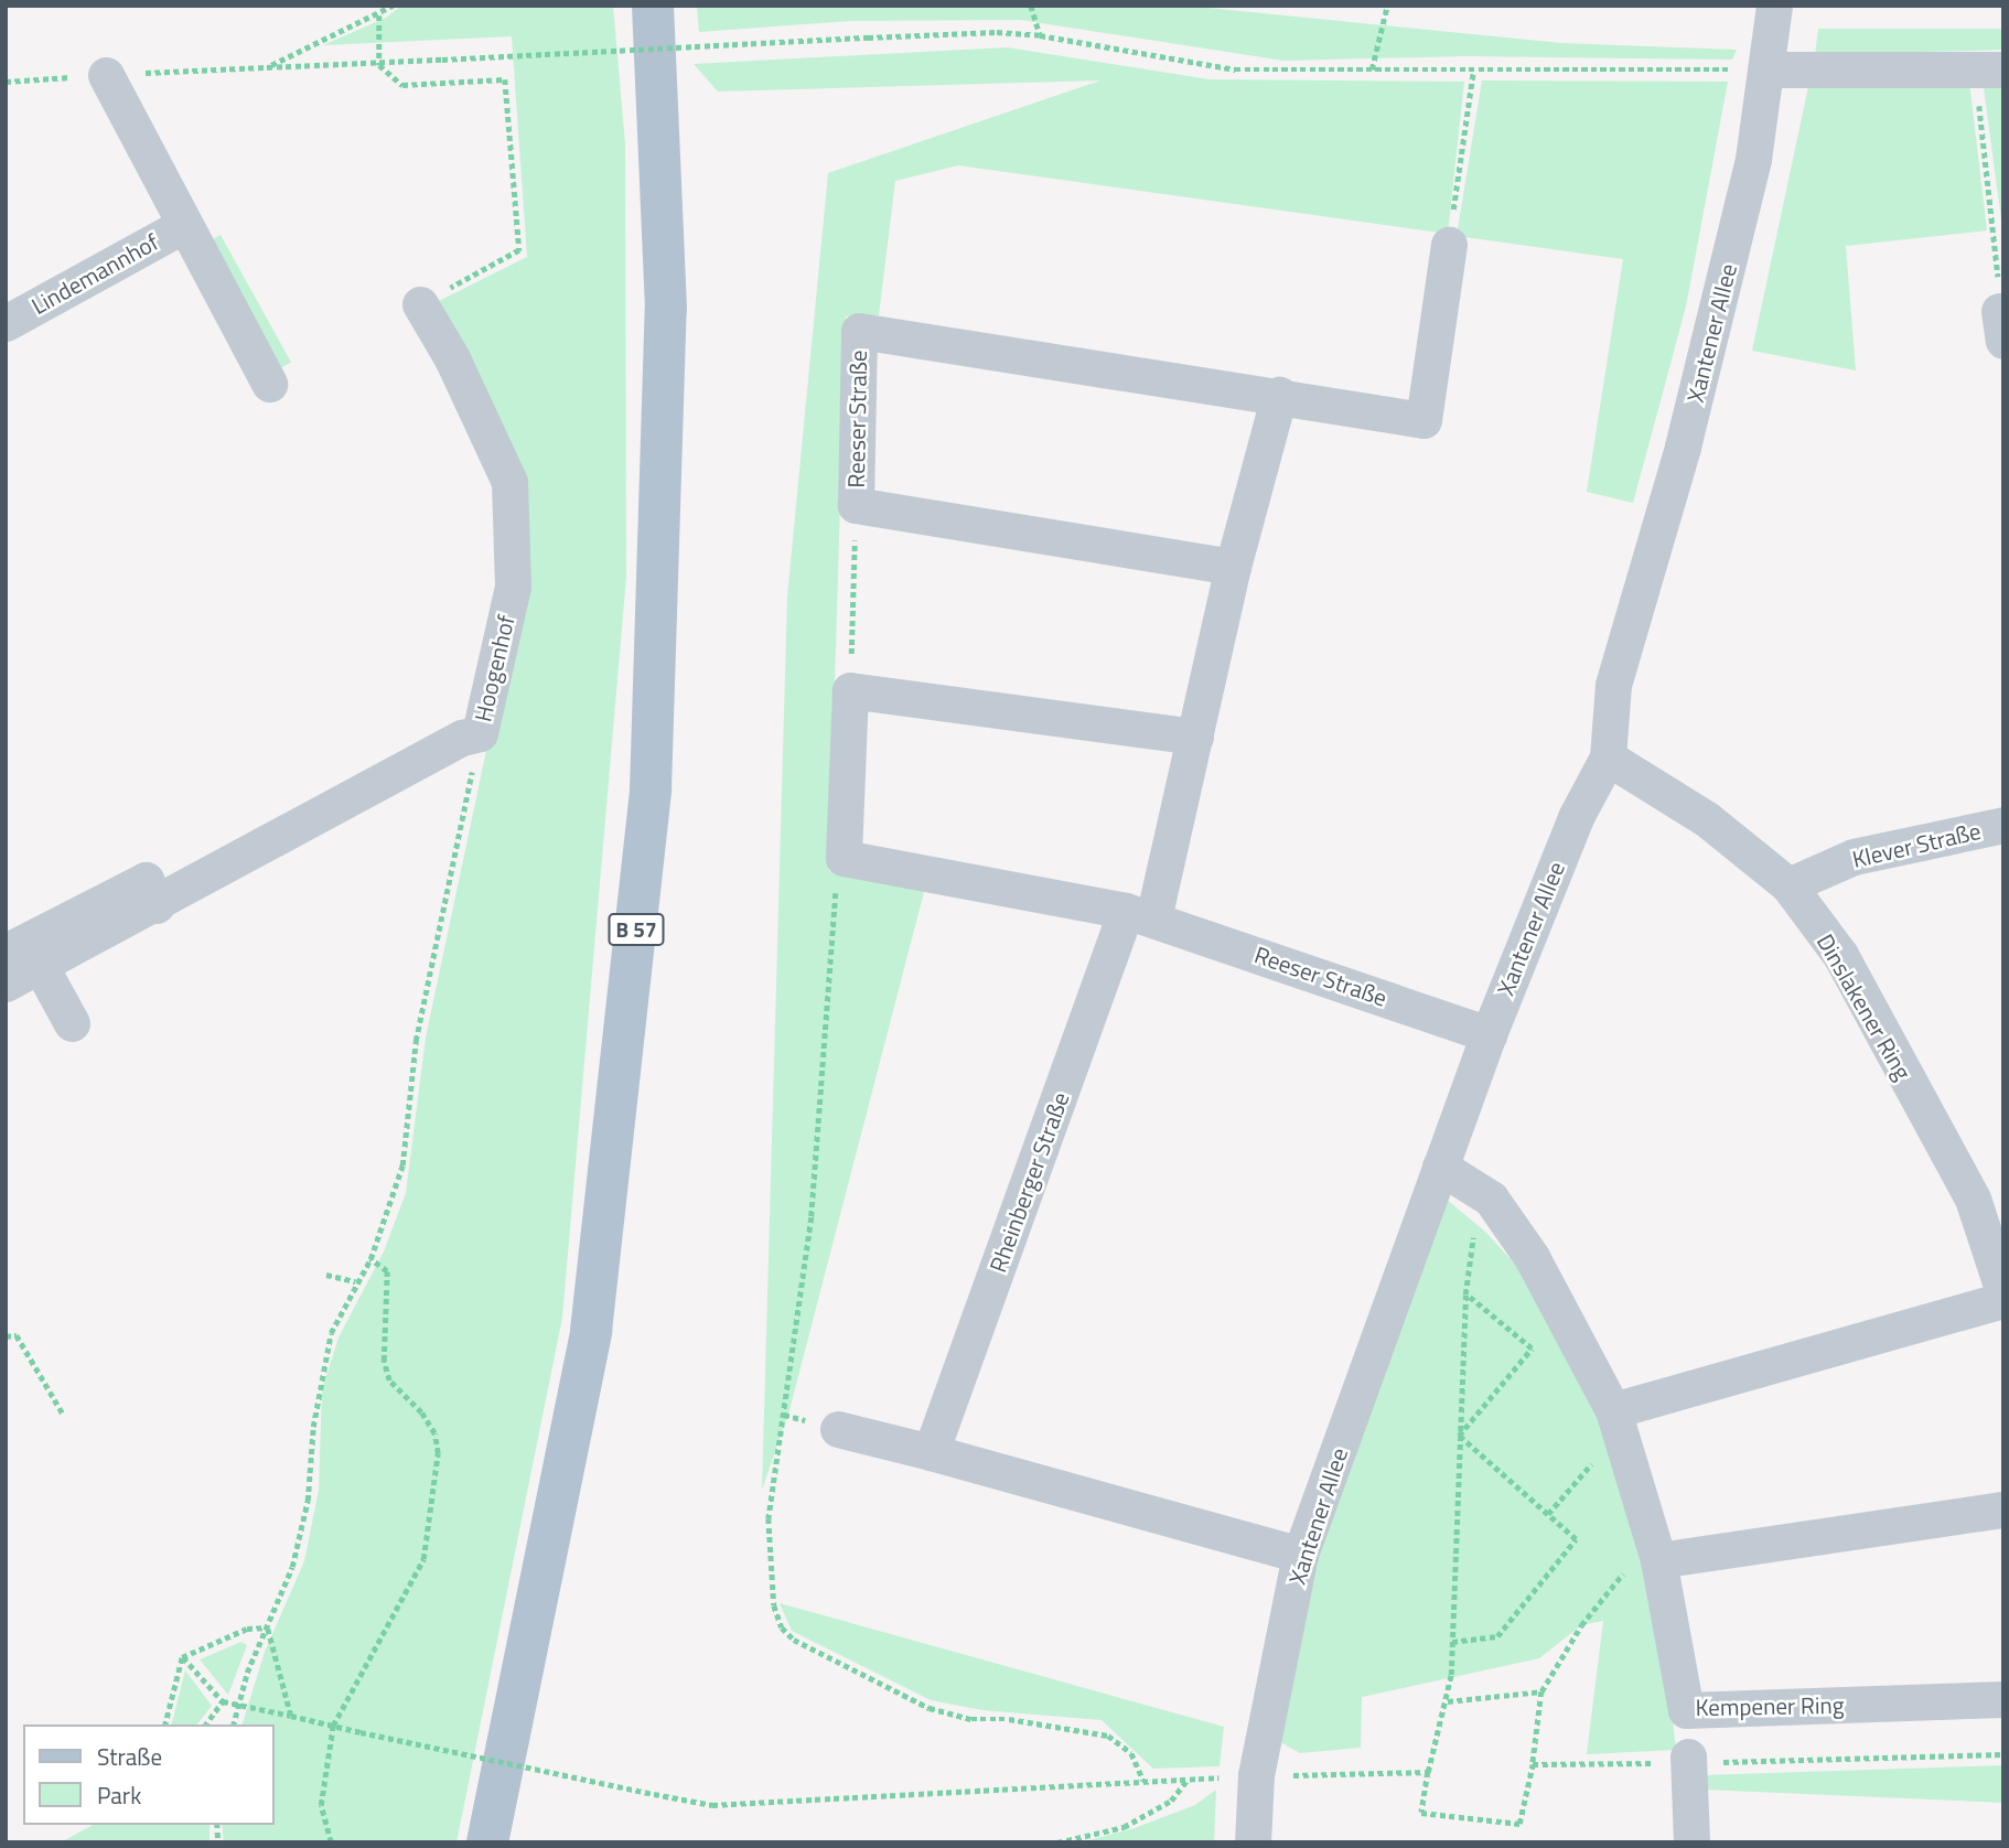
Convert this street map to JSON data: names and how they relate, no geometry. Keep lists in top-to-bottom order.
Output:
{
  "streets": {
    "main road": ["B 57"],
    "street": [
      "Lindemannhof",
      "Xantener Allee",
      "Reeser Straße",
      "Hoogenhof",
      "Klever Straße",
      "Dinslakener Ring",
      "Rheinberger Straße",
      "Kempener Ring"
    ]
  },
  "crossings": [
    ["Xantener Allee", "Reeser Straße"],
    ["Xantener Allee", "Dinslakener Ring"],
    ["Xantener Allee", "Kempener Ring"],
    ["Reeser Straße", "Rheinberger Straße"],
    ["Klever Straße", "Dinslakener Ring"]
  ],
  "legend": ["Straße", "Park"]
}
